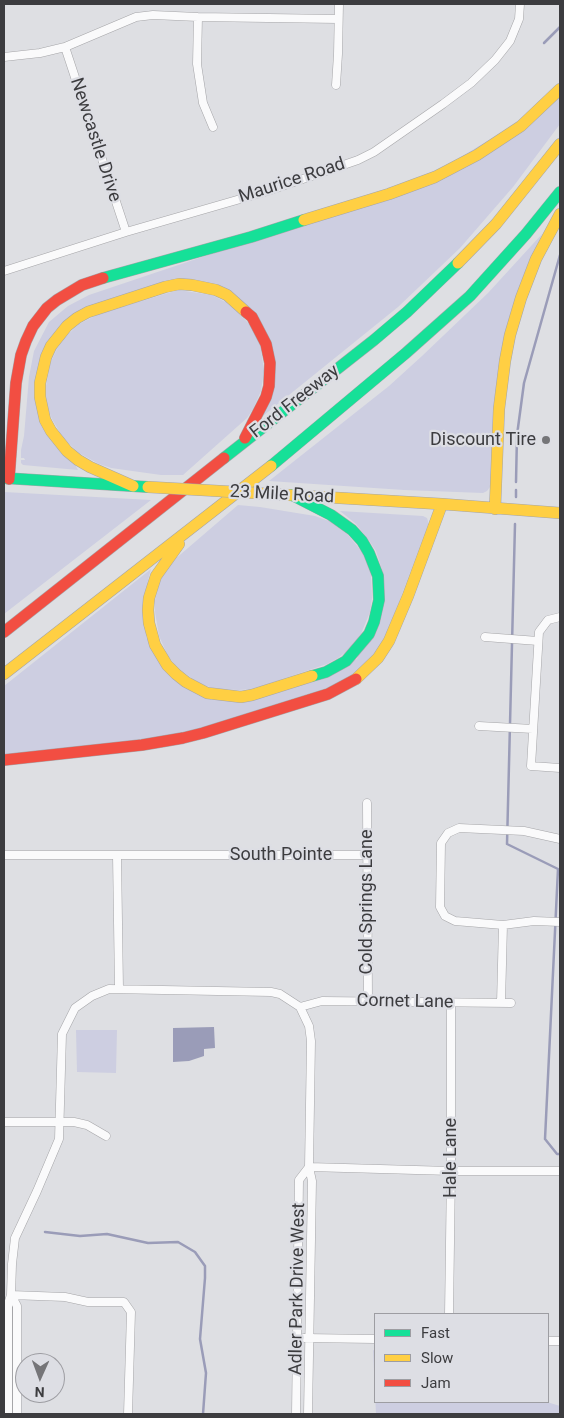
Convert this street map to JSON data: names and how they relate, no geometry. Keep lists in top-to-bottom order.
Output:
{
  "streets": {
    "main road": ["Ford Freeway", "23 Mile Road"],
    "street": [
      "Newcastle Drive",
      "Maurice Road",
      "South Pointe",
      "Cold Springs Lane",
      "Cornet Lane",
      "Hale Lane",
      "Adler Park Drive West"
    ]
  },
  "crossings": [
    ["Newcastle Drive", "Maurice Road"],
    ["South Pointe", "Cold Springs Lane"],
    ["Cold Springs Lane", "Cornet Lane"],
    ["Cornet Lane", "Hale Lane"],
    ["Cornet Lane", "Adler Park Drive West"]
  ],
  "places": ["Discount Tire"],
  "legend": ["Fast", "Slow", "Jam"],
  "north": "bottom"
}
